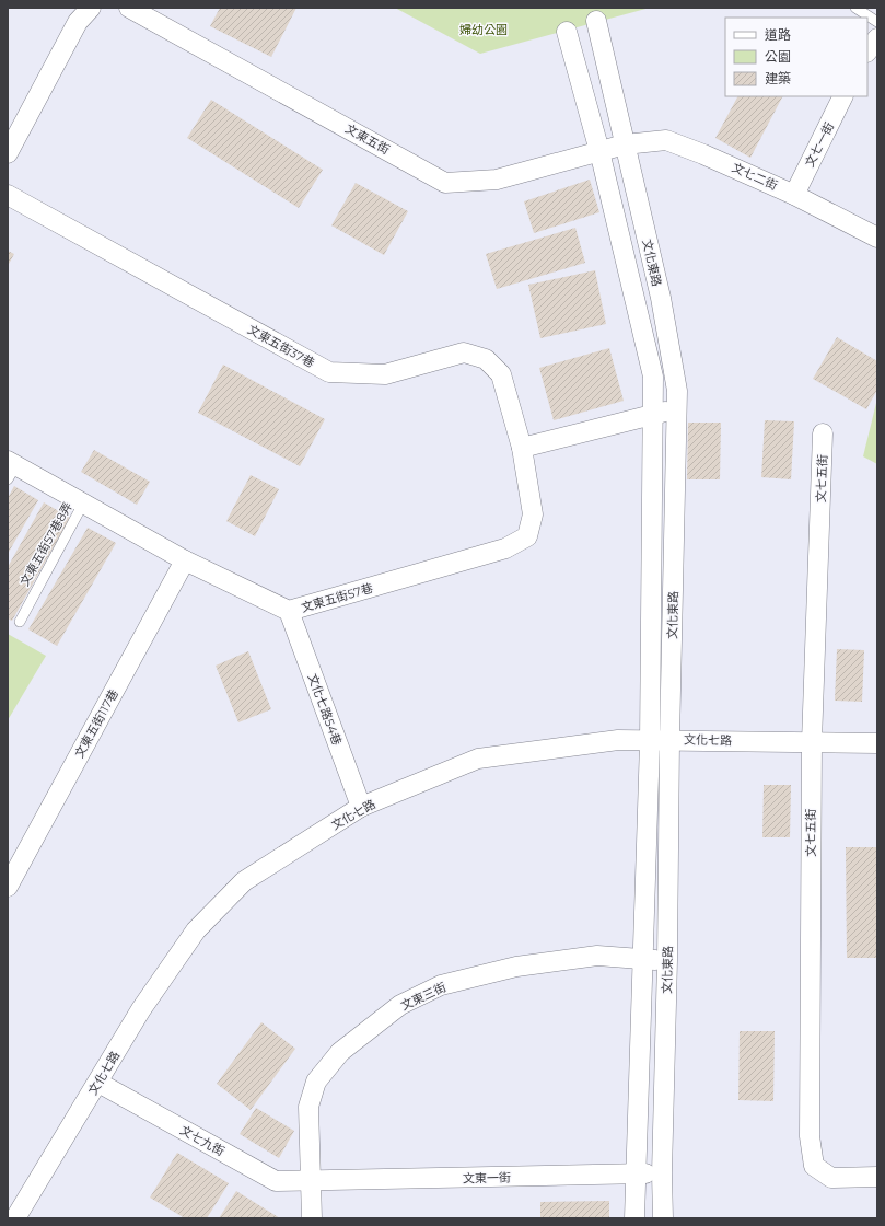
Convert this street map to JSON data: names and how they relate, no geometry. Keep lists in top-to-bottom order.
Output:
{
  "streets": {
    "street": [
      "文東五街",
      "文七一街",
      "文七二街",
      "文化東路",
      "文東五街37巷",
      "文七五街",
      "文東五街57巷",
      "文化七路54巷",
      "文東五街117巷",
      "文化七路",
      "文東三街",
      "文七九街",
      "文東一街"
    ],
    "lane": ["文東五街57巷8弄"]
  },
  "crossings": [
    ["文東五街", "文七二街"],
    ["文東五街", "文化東路"],
    ["文七一街", "文七二街"],
    ["文七二街", "文化東路"],
    ["文化東路", "文化七路"],
    ["文化東路", "文東三街"],
    ["文化東路", "文東一街"],
    ["文東五街37巷", "文東五街57巷"],
    ["文七五街", "文化七路"],
    ["文東五街57巷8弄", "文東五街57巷"],
    ["文東五街57巷", "文化七路54巷"],
    ["文東五街57巷", "文東五街117巷"],
    ["文化七路54巷", "文化七路"],
    ["文化七路", "文七九街"],
    ["文東三街", "文七九街"],
    ["文東三街", "文東一街"],
    ["文七九街", "文東一街"]
  ],
  "parks": ["婦幼公園"],
  "legend": ["道路", "公園", "建築"]
}
